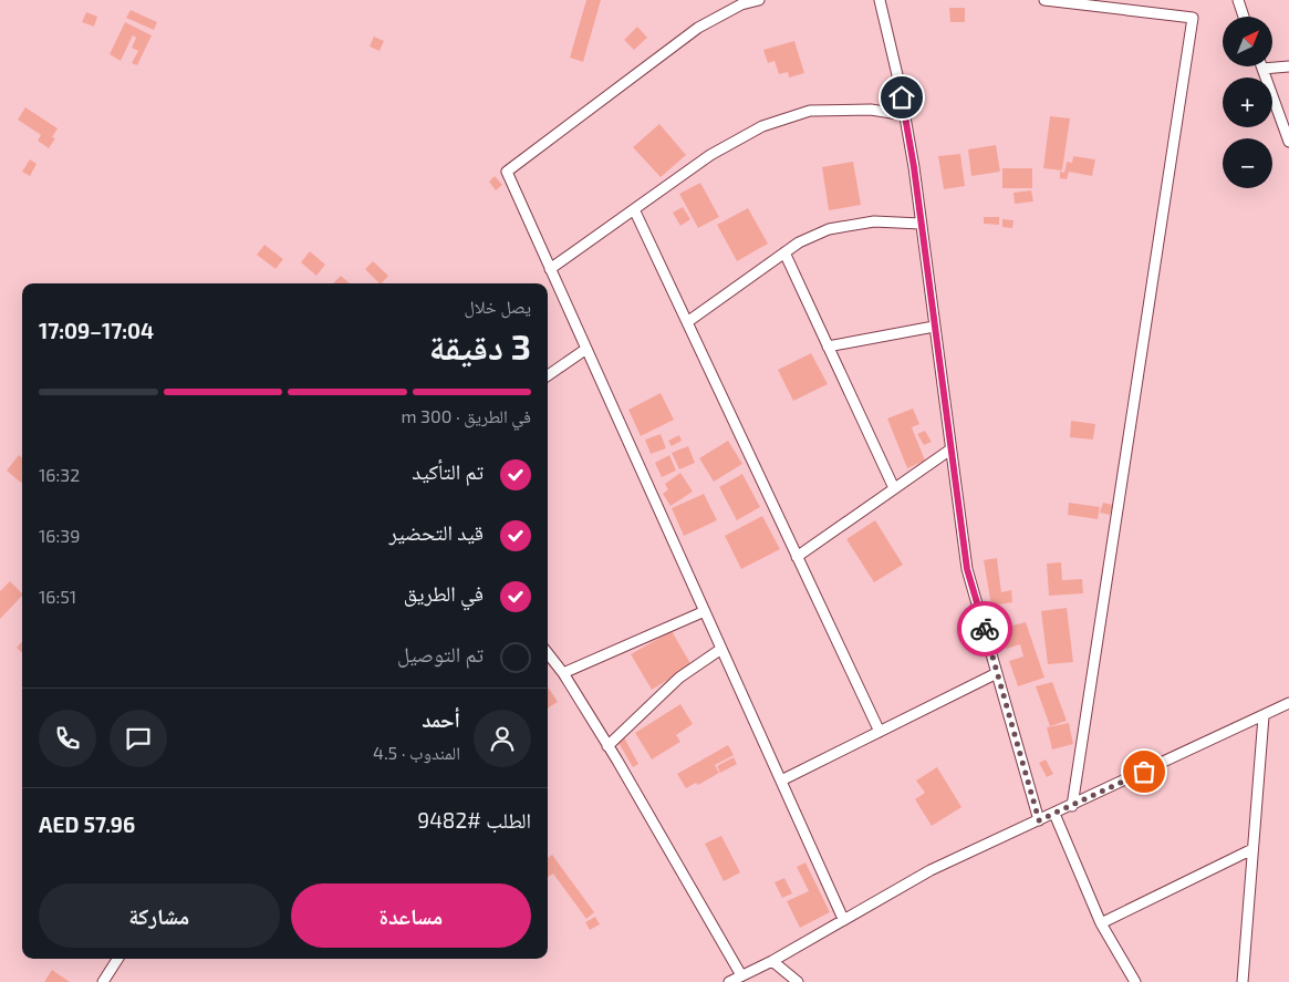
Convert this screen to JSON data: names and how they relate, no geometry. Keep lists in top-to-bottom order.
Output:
{
  "north": "top right",
  "page": {
    "map_buttons": ["+", "−"],
    "heading": ["3 دقيقة", "يصل خلال", "17:04–17:09"],
    "panel": [
      "أحمد",
      "المندوب · 4.5",
      "الطلب #9482",
      "AED 57.96"
    ],
    "bar": "في الطريق · 300 m",
    "list": [
      ["تم التأكيد", "16:32"],
      ["قيد التحضير", "16:39"],
      ["في الطريق", "16:51"],
      "تم التوصيل"
    ],
    "buttons": ["مساعدة", "مشاركة"]
  }
}
